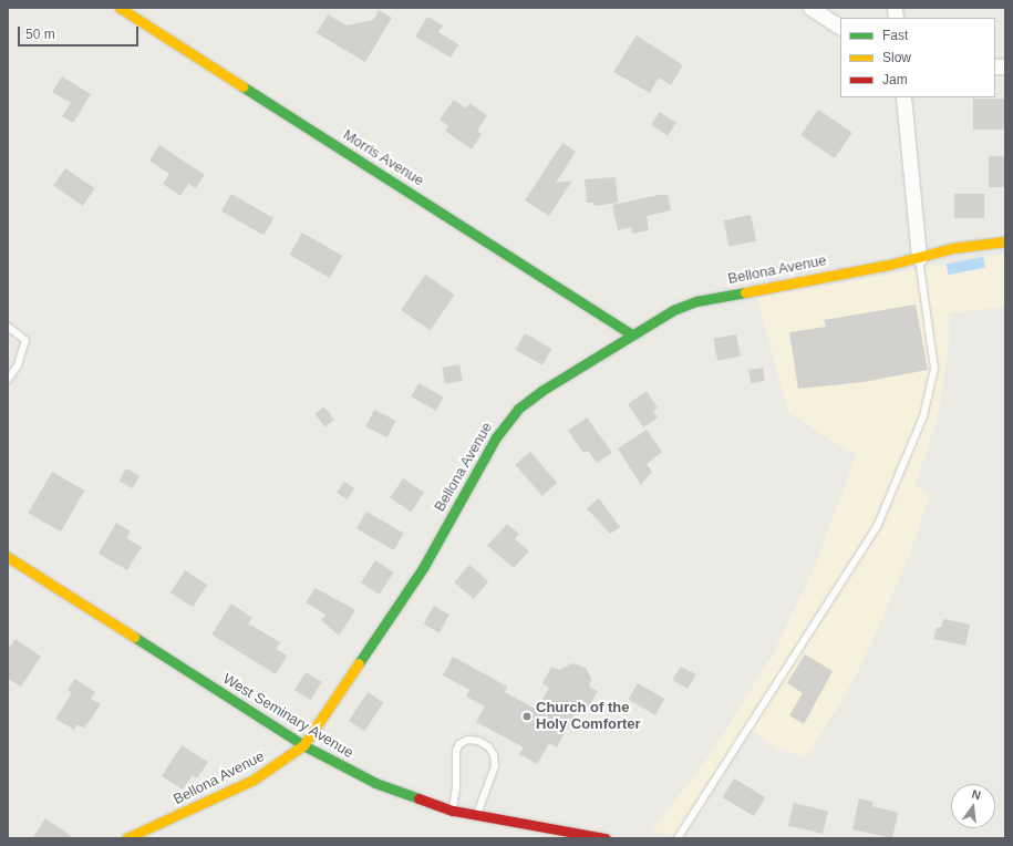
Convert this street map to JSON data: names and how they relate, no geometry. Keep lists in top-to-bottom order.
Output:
{
  "streets": {
    "street": ["Morris Avenue", "Bellona Avenue", "West Seminary Avenue"]
  },
  "crossings": [
    ["Morris Avenue", "Bellona Avenue"],
    ["Bellona Avenue", "West Seminary Avenue"]
  ],
  "places": ["Church of the Holy Comforter"],
  "legend": ["Fast", "Slow", "Jam"],
  "scale_bar": "50 m",
  "north": "top"
}
